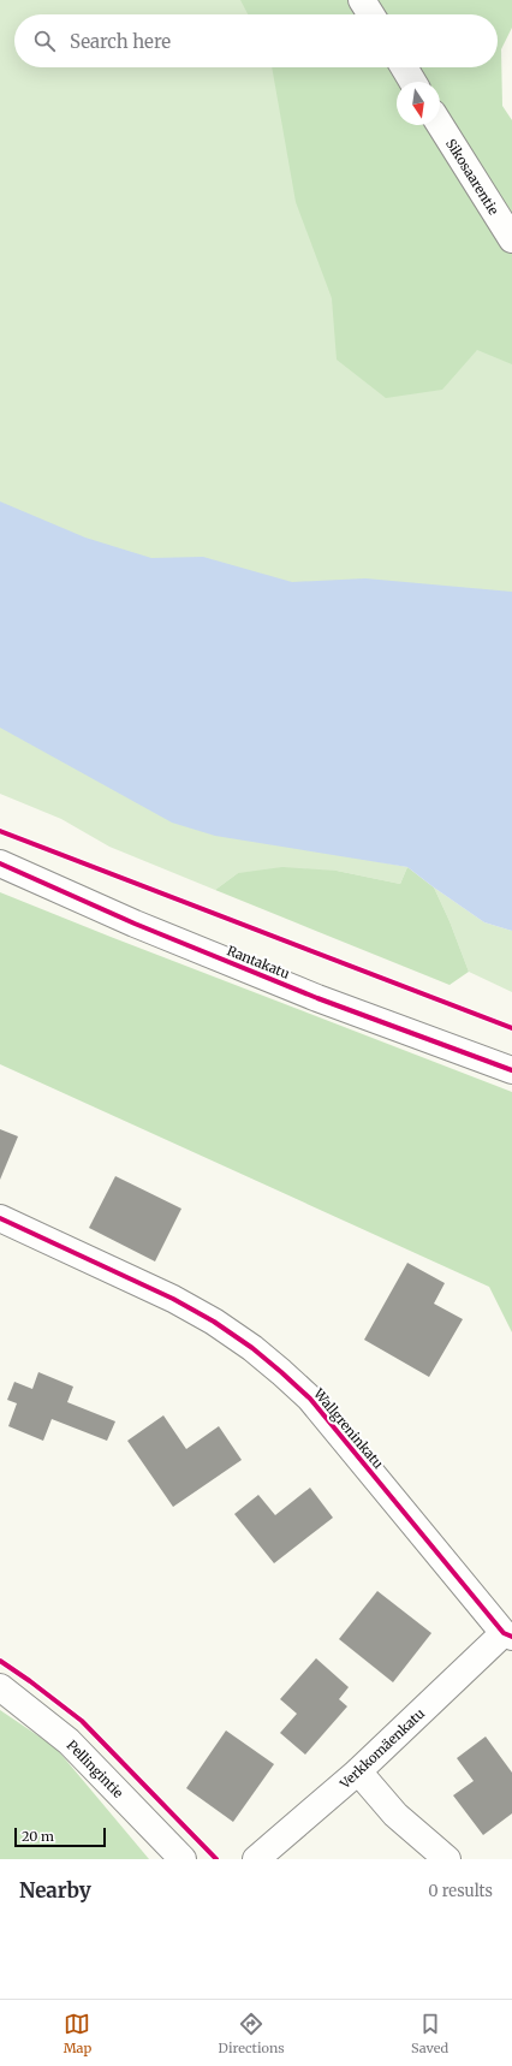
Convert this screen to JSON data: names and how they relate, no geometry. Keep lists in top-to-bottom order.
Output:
{
  "streets": {
    "street": [
      "Sikosaarentie",
      "Rantakatu",
      "Wallgreninkatu",
      "Verkkomäenkatu",
      "Pellingintie"
    ]
  },
  "crossings": [
    ["Wallgreninkatu", "Verkkomäenkatu"]
  ],
  "scale_bar": "20 m",
  "north": "bottom",
  "page": {
    "search": "Search here",
    "scale": "20 m",
    "heading": ["Nearby", "0 results"],
    "nav": ["Map", "Directions", "Saved"]
  }
}
